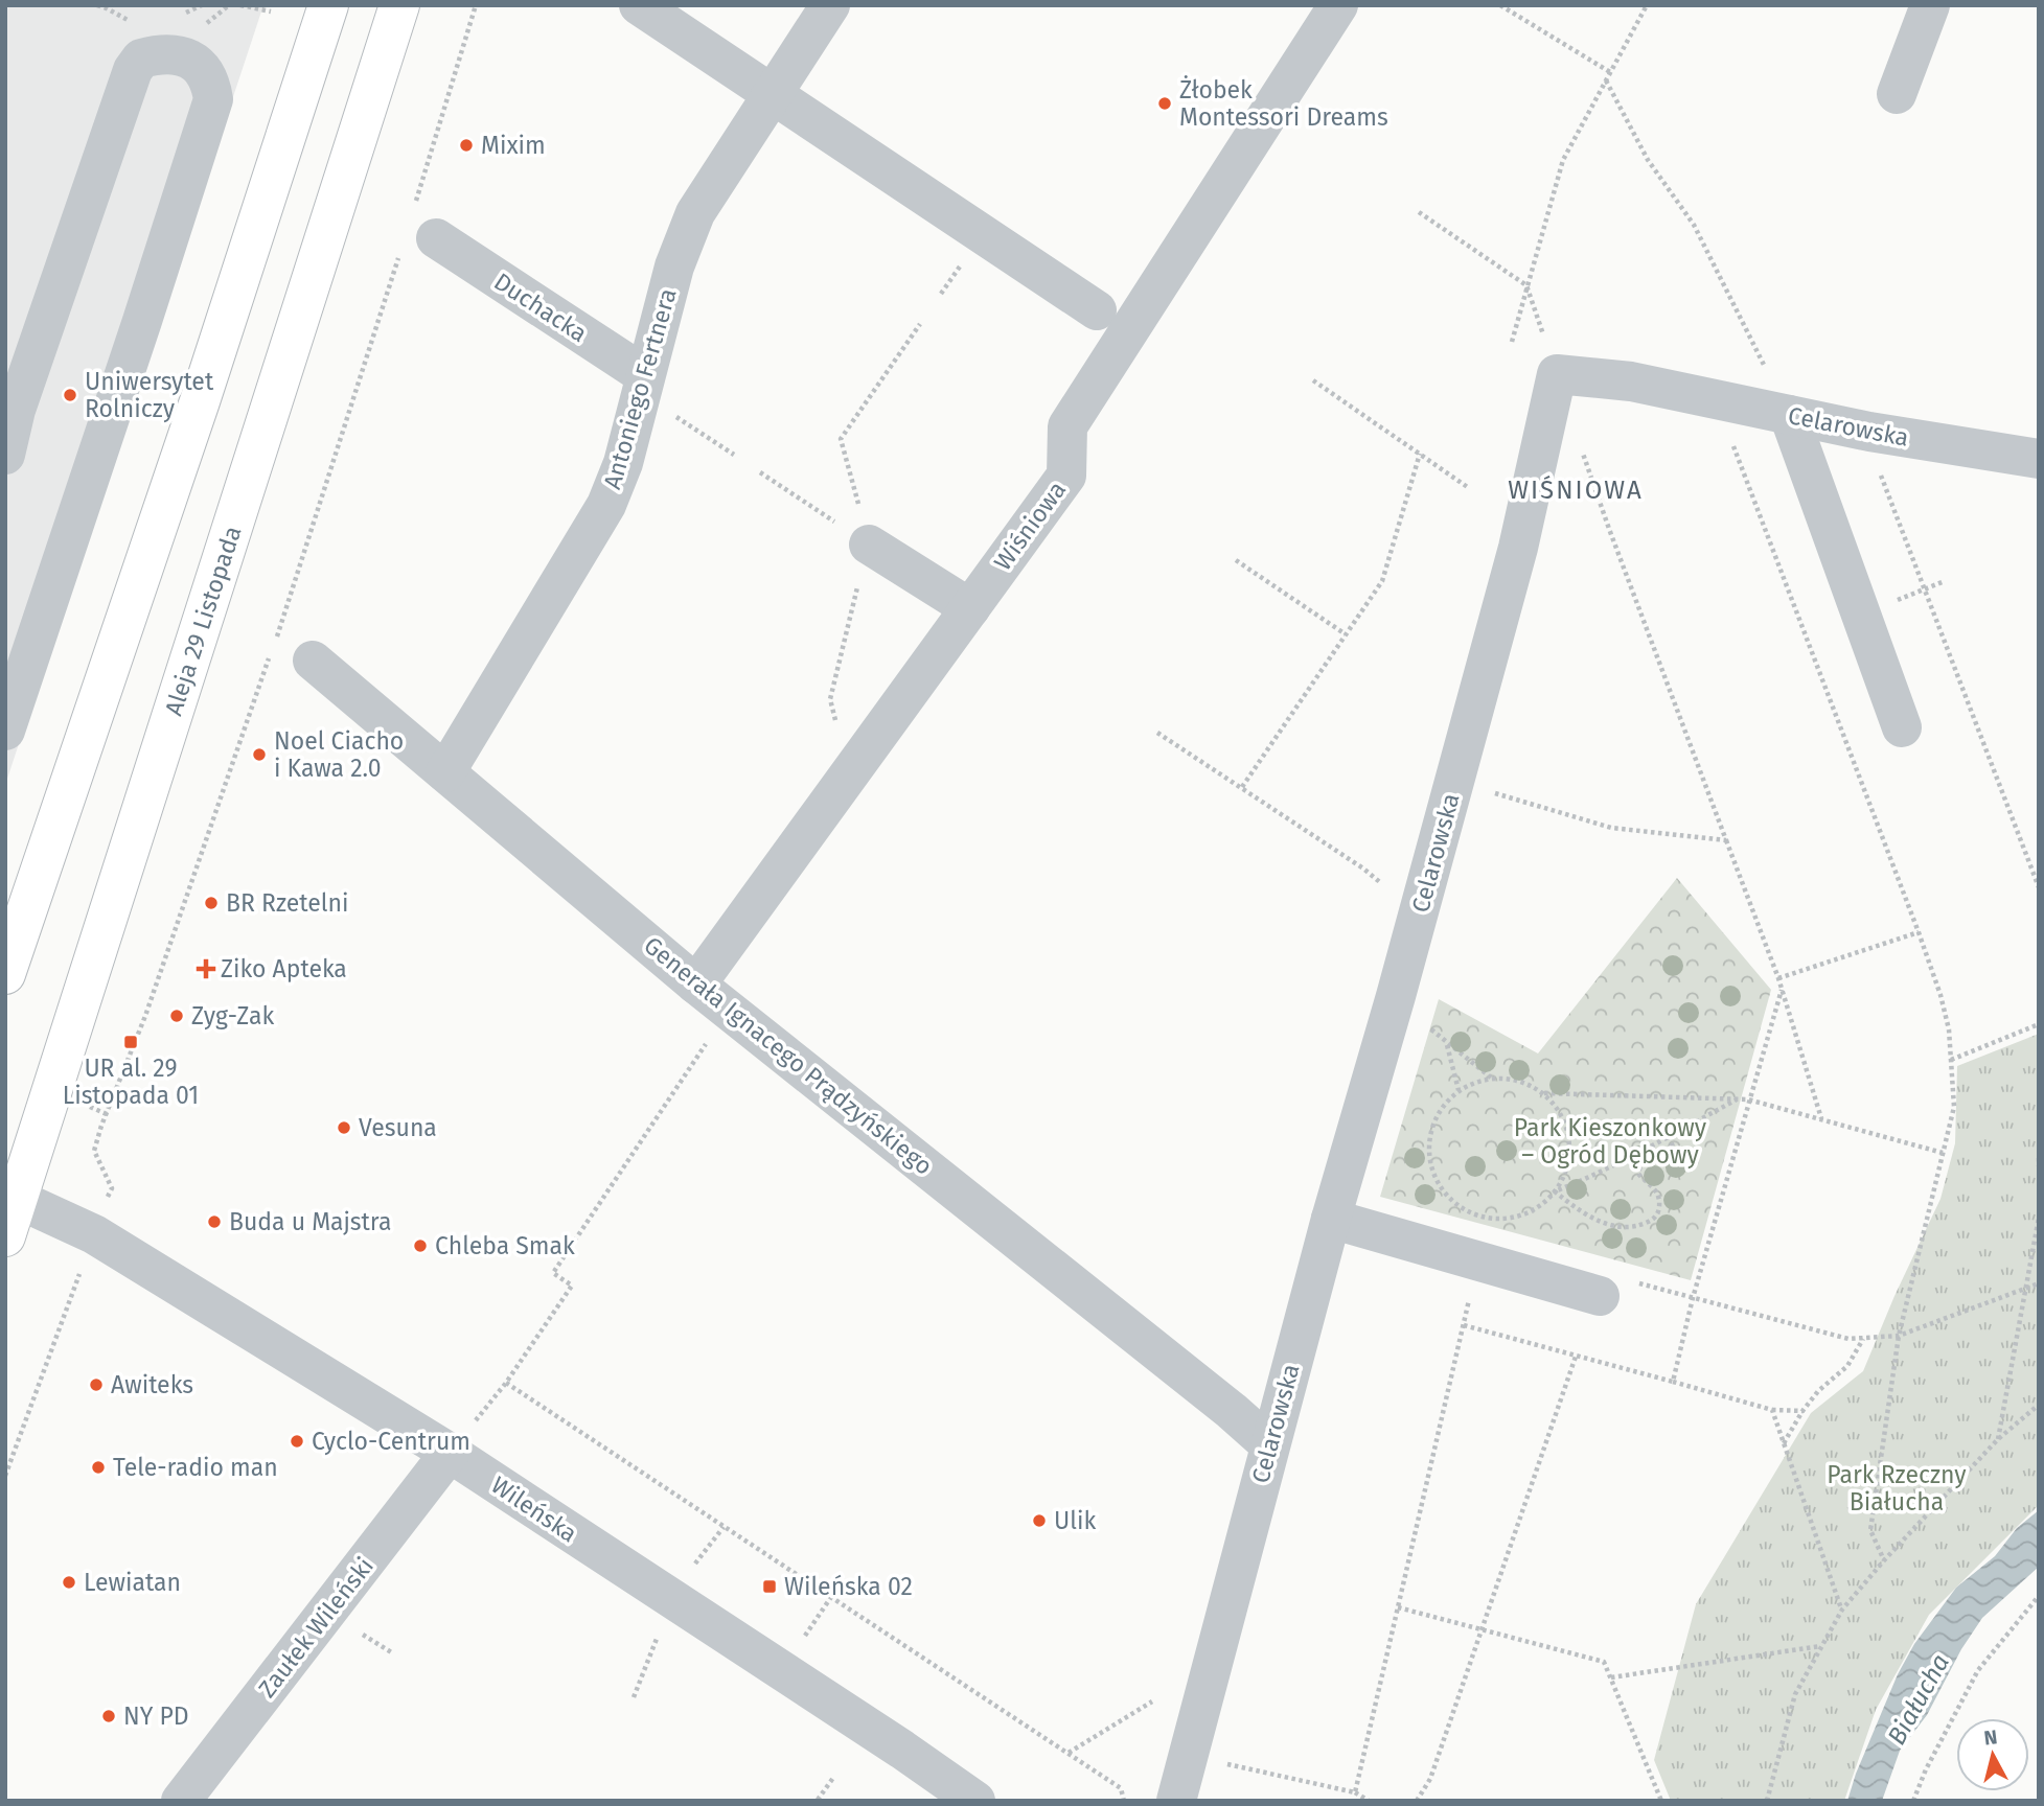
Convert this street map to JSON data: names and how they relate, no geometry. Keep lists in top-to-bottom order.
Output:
{
  "streets": {
    "main road": ["Aleja 29 Listopada"],
    "street": [
      "Duchacka",
      "Antoniego Fertnera",
      "Celarowska",
      "Wiśniowa",
      "Generała Ignacego Prądzyńskiego",
      "Wileńska",
      "Zaułek Wileński"
    ]
  },
  "crossings": [
    ["Duchacka", "Antoniego Fertnera"],
    ["Antoniego Fertnera", "Generała Ignacego Prądzyńskiego"],
    ["Celarowska", "Generała Ignacego Prądzyńskiego"],
    ["Wiśniowa", "Generała Ignacego Prądzyńskiego"],
    ["Aleja 29 Listopada", "Wileńska"],
    ["Wileńska", "Zaułek Wileński"]
  ],
  "districts": ["WIŚNIOWA"],
  "water": ["Białucha"],
  "parks": ["Park Kieszonkowy – Ogród Dębowy", "Park Rzeczny Białucha"],
  "places": {
    "other": [
      "Żłobek Montessori Dreams",
      "Mixim",
      "Uniwersytet Rolniczy",
      "Noel Ciacho i Kawa 2.0",
      "BR Rzetelni",
      "Zyg-Zak",
      "Vesuna",
      "Buda u Majstra",
      "Chleba Smak",
      "Awiteks",
      "Cyclo-Centrum",
      "Tele-radio man",
      "Ulik",
      "Lewiatan",
      "NY PD"
    ],
    "health": ["Ziko Apteka"],
    "transit": ["UR al. 29 Listopada 01", "Wileńska 02"]
  },
  "north": "top"
}
